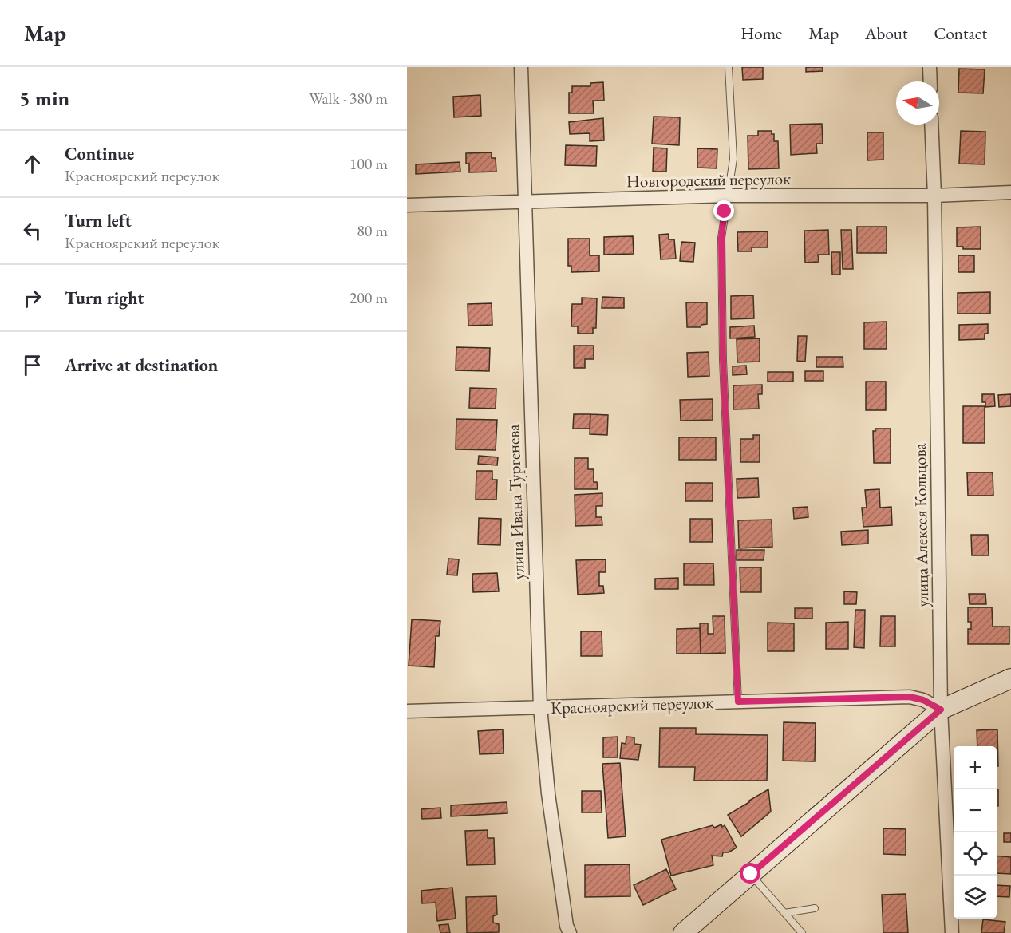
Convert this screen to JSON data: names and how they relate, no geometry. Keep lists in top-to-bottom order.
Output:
{
  "streets": {
    "street": [
      "Новгородский переулок",
      "улица Ивана Тургенева",
      "улица Алексея Кольцова",
      "Красноярский переулок"
    ]
  },
  "crossings": [
    ["Новгородский переулок", "улица Ивана Тургенева"],
    ["Новгородский переулок", "улица Алексея Кольцова"],
    ["улица Ивана Тургенева", "Красноярский переулок"],
    ["улица Алексея Кольцова", "Красноярский переулок"]
  ],
  "north": "left",
  "page": {
    "header": "Map",
    "nav": [
      "Home",
      "Map",
      "About",
      "Contact"
    ],
    "heading": ["5 min", "Walk · 380 m"],
    "list": [
      ["Continue", "Красноярский переулок", "100 m"],
      ["Turn left", "Красноярский переулок", "80 m"],
      ["Turn right", "200 m"],
      "Arrive at destination"
    ],
    "map_buttons": ["+", "−"]
  }
}
